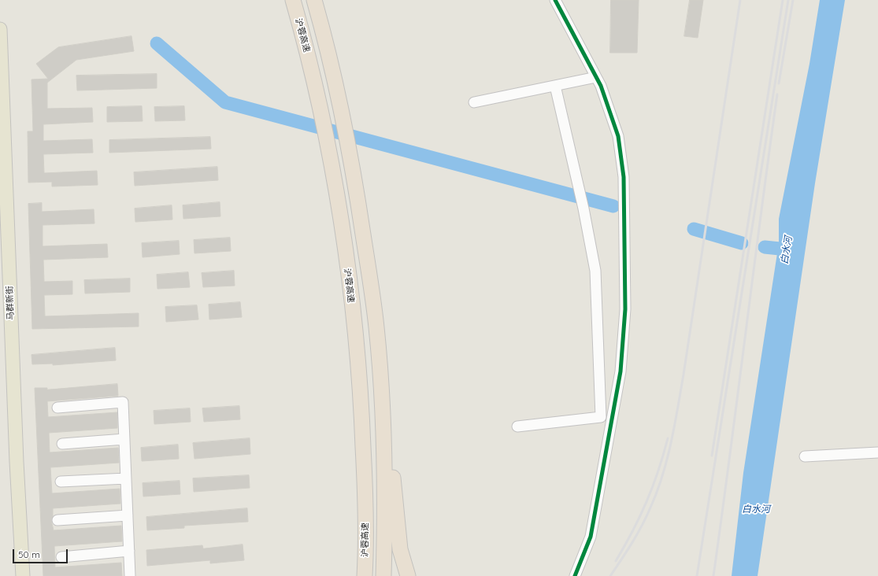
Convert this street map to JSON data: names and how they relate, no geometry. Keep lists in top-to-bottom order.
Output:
{
  "streets": {
    "highway": ["沪蓉高速"],
    "main road": ["马群新街"]
  },
  "water": ["白水河"],
  "scale_bar": "50 m"
}
